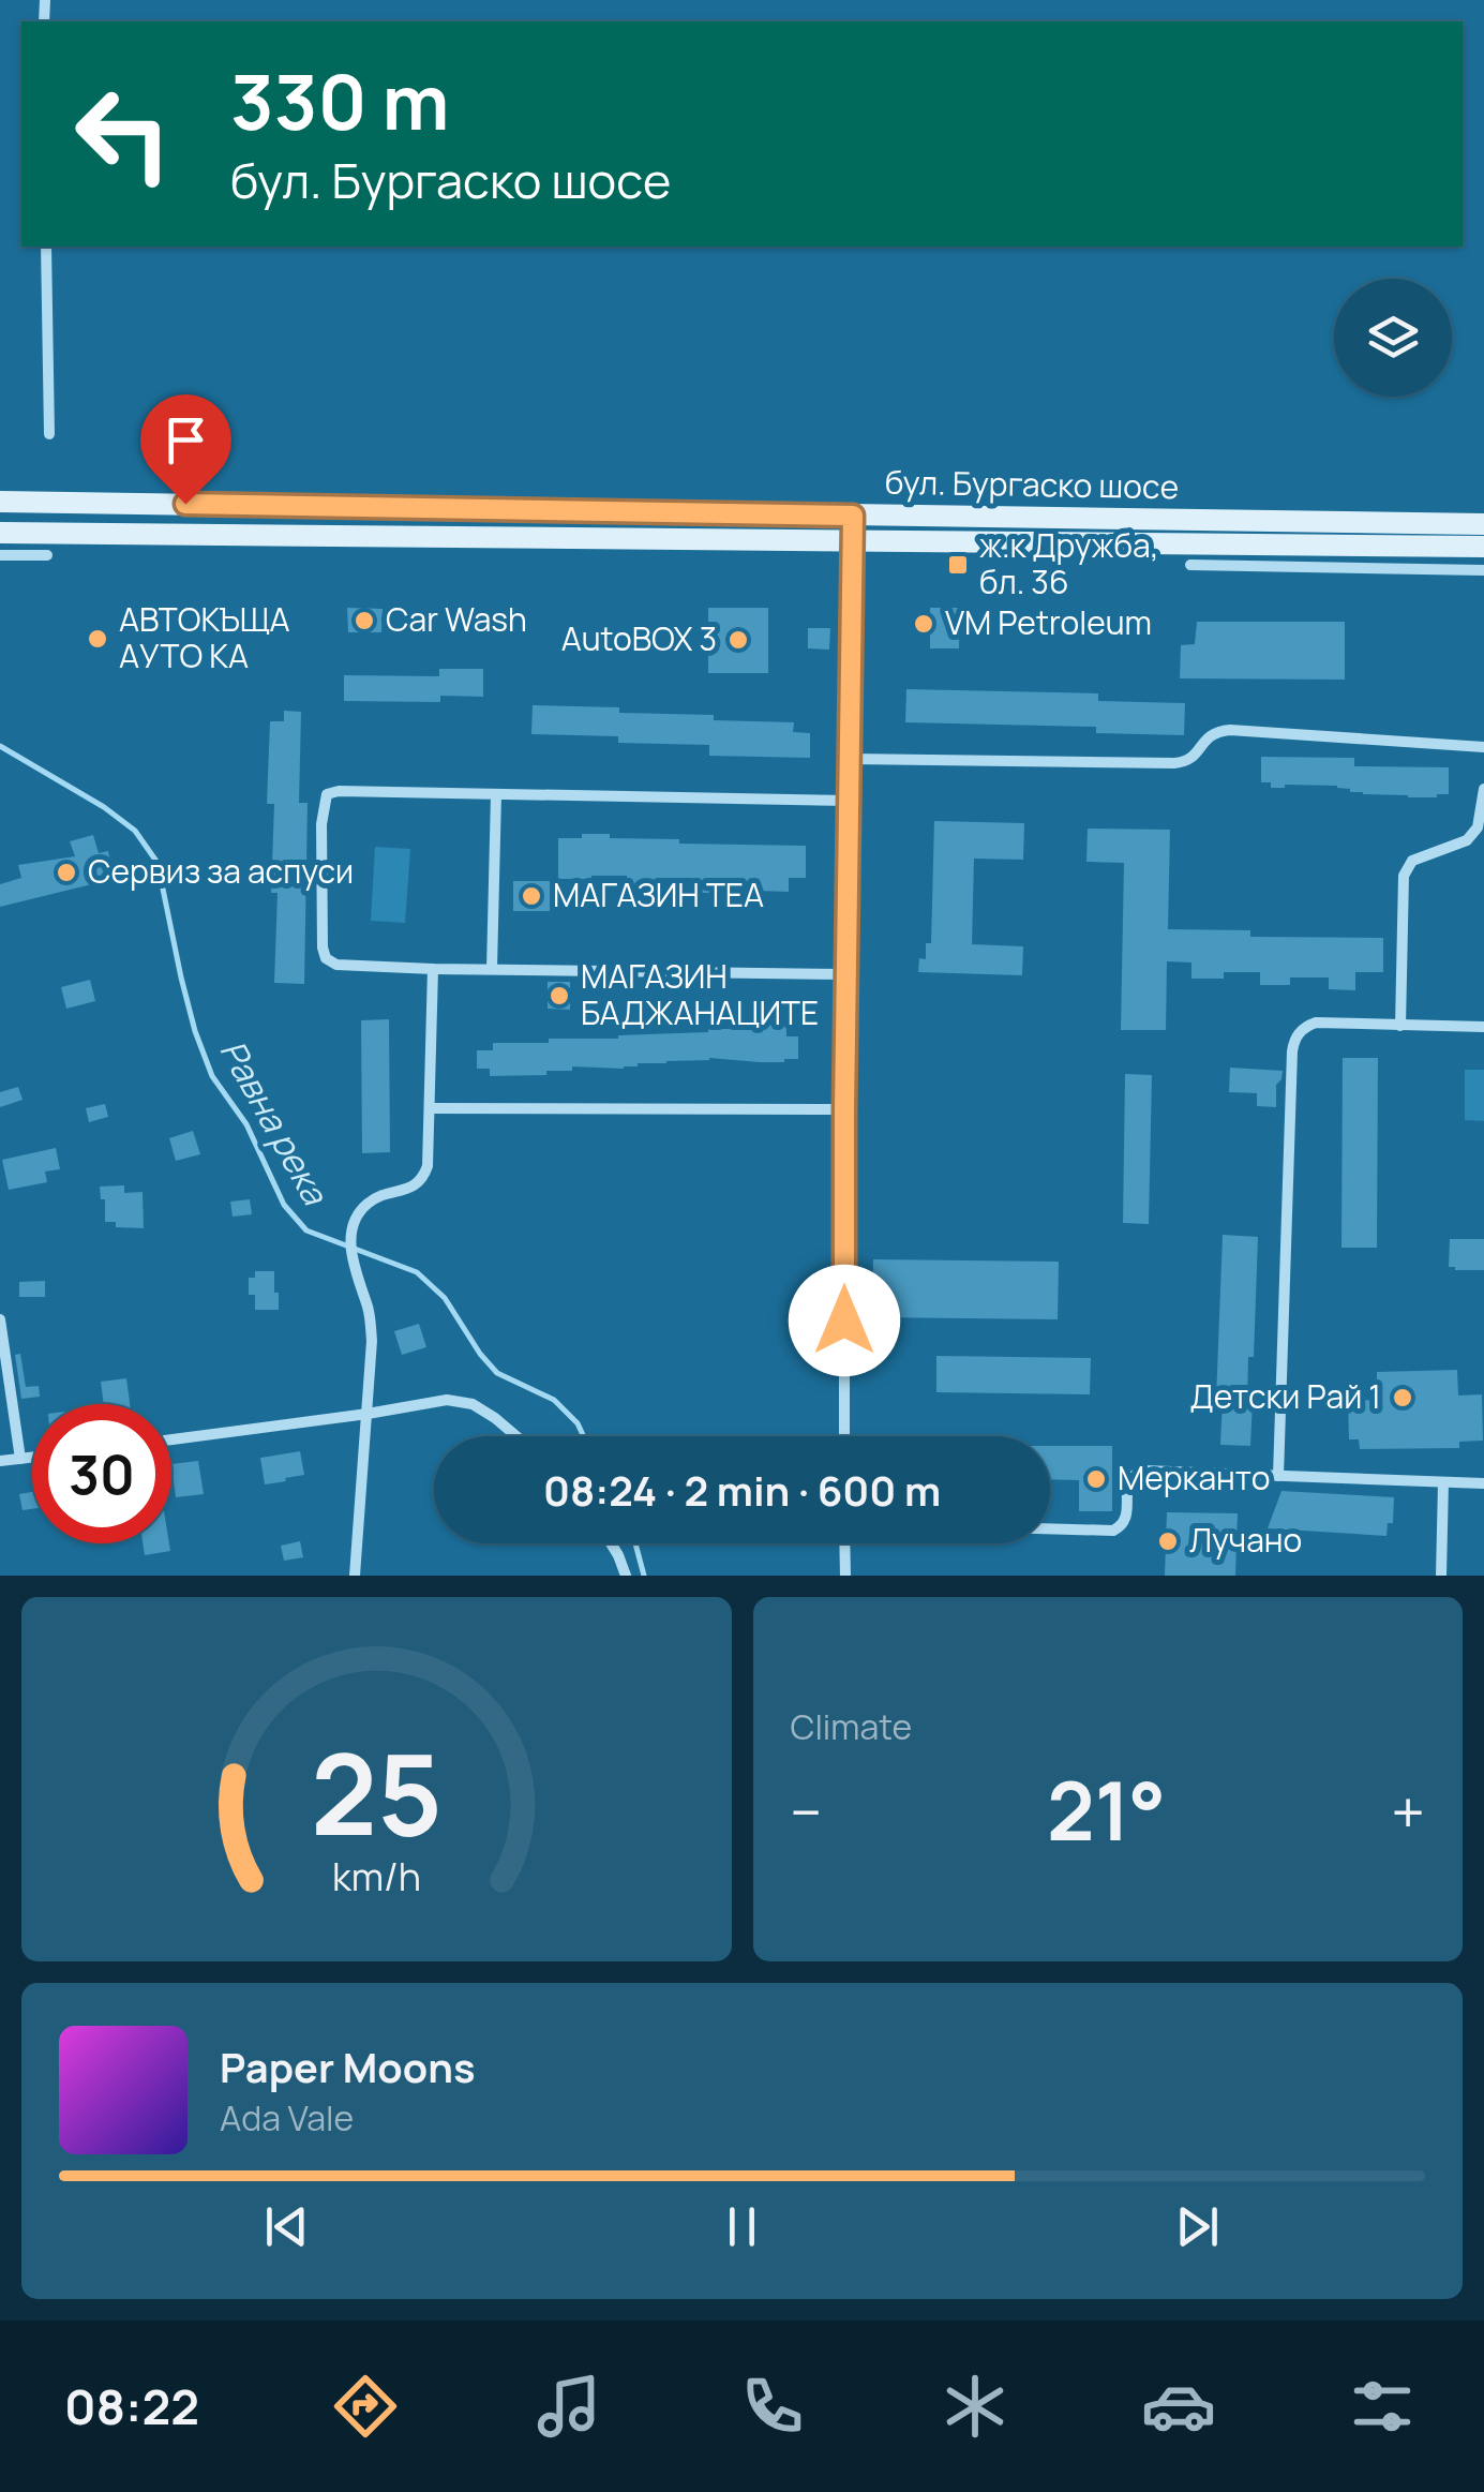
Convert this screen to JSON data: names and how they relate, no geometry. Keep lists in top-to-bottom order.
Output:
{
  "streets": {
    "main road": ["бул. Бургаско шосе"]
  },
  "water": ["Равна река"],
  "places": {
    "transit": ["ж.к Дружба, бл. 36"],
    "other": [
      "Car Wash",
      "VM Petroleum",
      "АВТОКЪЩА АУТО КА",
      "AutoBOX 3",
      "Сервиз за аспуси",
      "МАГАЗИН ТЕА",
      "МАГАЗИН БАДЖАНАЦИТЕ",
      "Детски Рай 1",
      "Мерканто",
      "Лучано"
    ]
  },
  "page": {
    "turn": ["330 m", "бул. Бургаско шосе"],
    "limit": "30",
    "trip": "08:24 · 2 min · 600 m",
    "tile": "Climate",
    "heat": ["−", "21°", "+"],
    "song": ["Paper Moons", "Ada Vale"],
    "tabs": "08:22",
    "gauge": ["25", "km/h"]
  }
}
